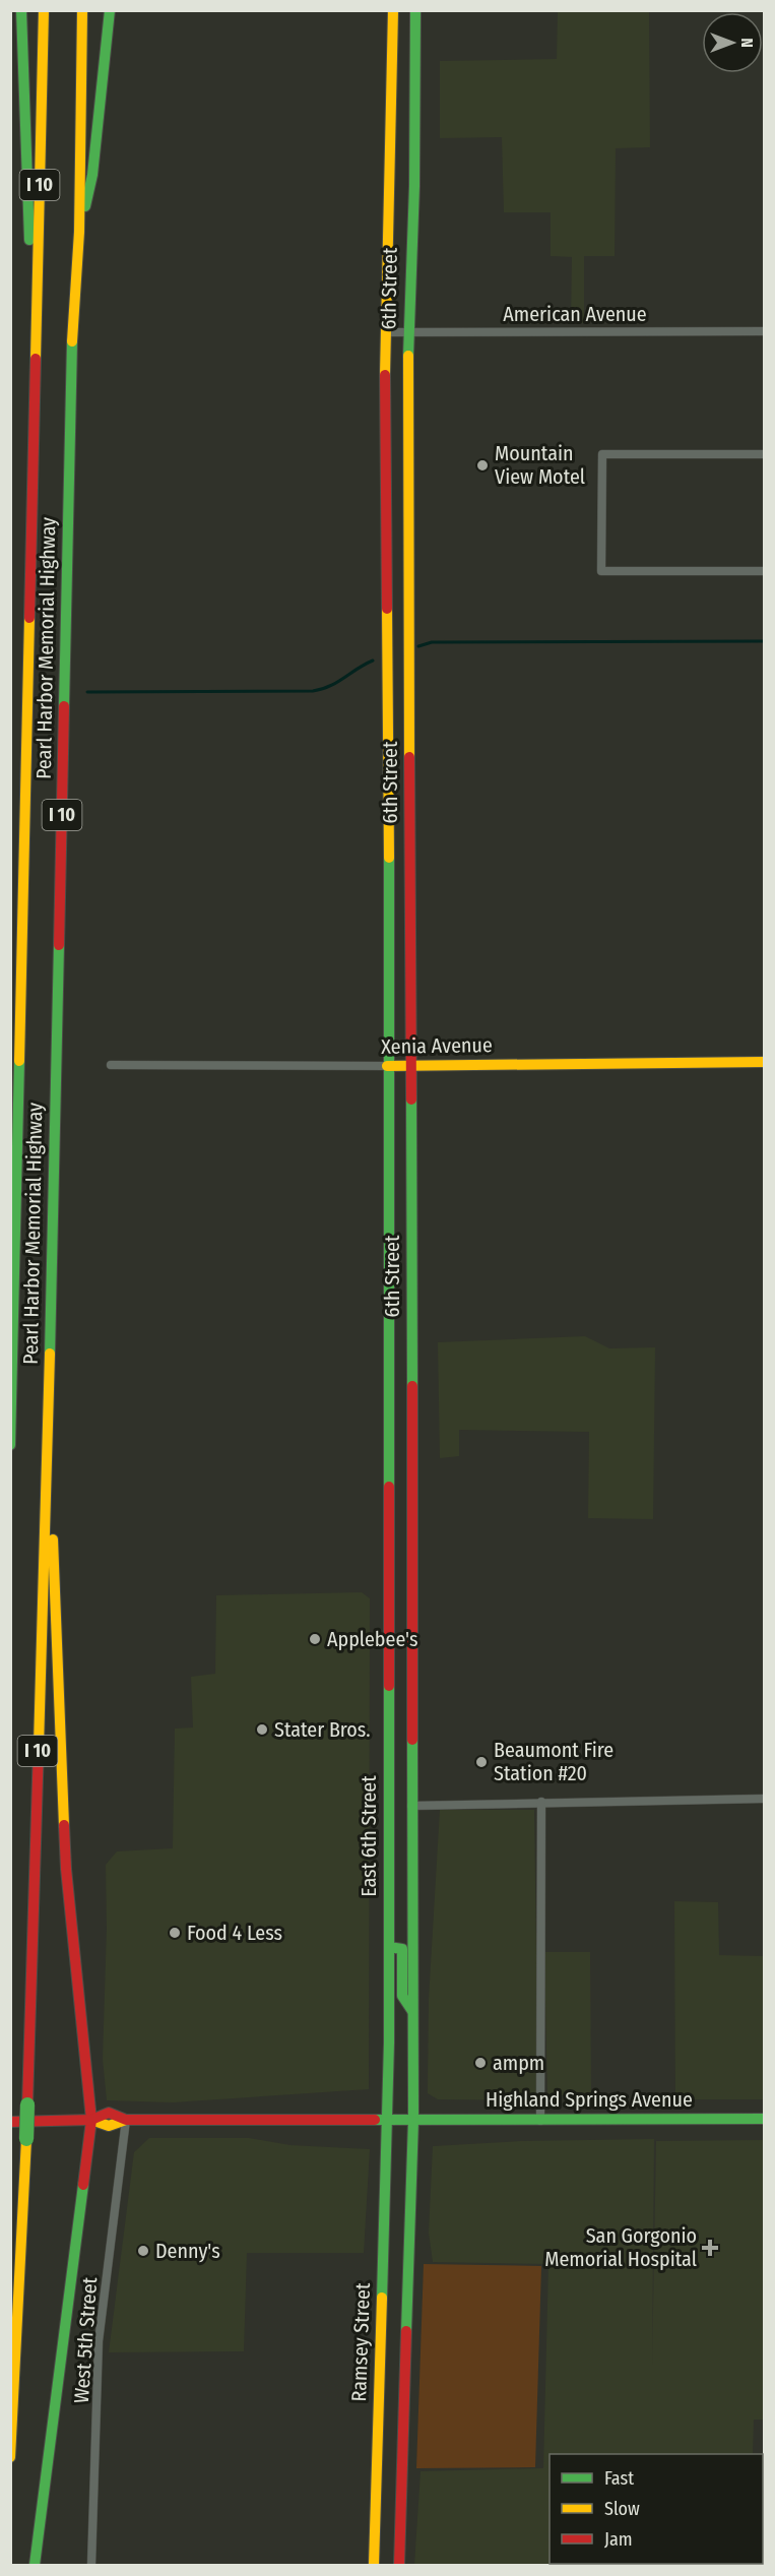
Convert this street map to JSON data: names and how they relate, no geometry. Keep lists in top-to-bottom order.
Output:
{
  "streets": {
    "main road": [
      "I 10",
      "6th Street",
      "Pearl Harbor Memorial Highway",
      "Xenia Avenue",
      "East 6th Street",
      "Highland Springs Avenue",
      "Ramsey Street"
    ],
    "street": ["American Avenue", "West 5th Street"]
  },
  "crossings": [
    ["6th Street", "American Avenue"],
    ["6th Street", "Xenia Avenue"],
    ["6th Street", "East 6th Street"],
    ["East 6th Street", "Highland Springs Avenue"],
    ["East 6th Street", "Ramsey Street"],
    ["Highland Springs Avenue", "West 5th Street"],
    ["Highland Springs Avenue", "Ramsey Street"]
  ],
  "places": {
    "other": [
      "Mountain View Motel",
      "Applebee's",
      "Stater Bros.",
      "Beaumont Fire Station #20",
      "Food 4 Less",
      "ampm",
      "Denny's"
    ],
    "health": ["San Gorgonio Memorial Hospital"]
  },
  "legend": ["Fast", "Slow", "Jam"],
  "north": "right"
}
